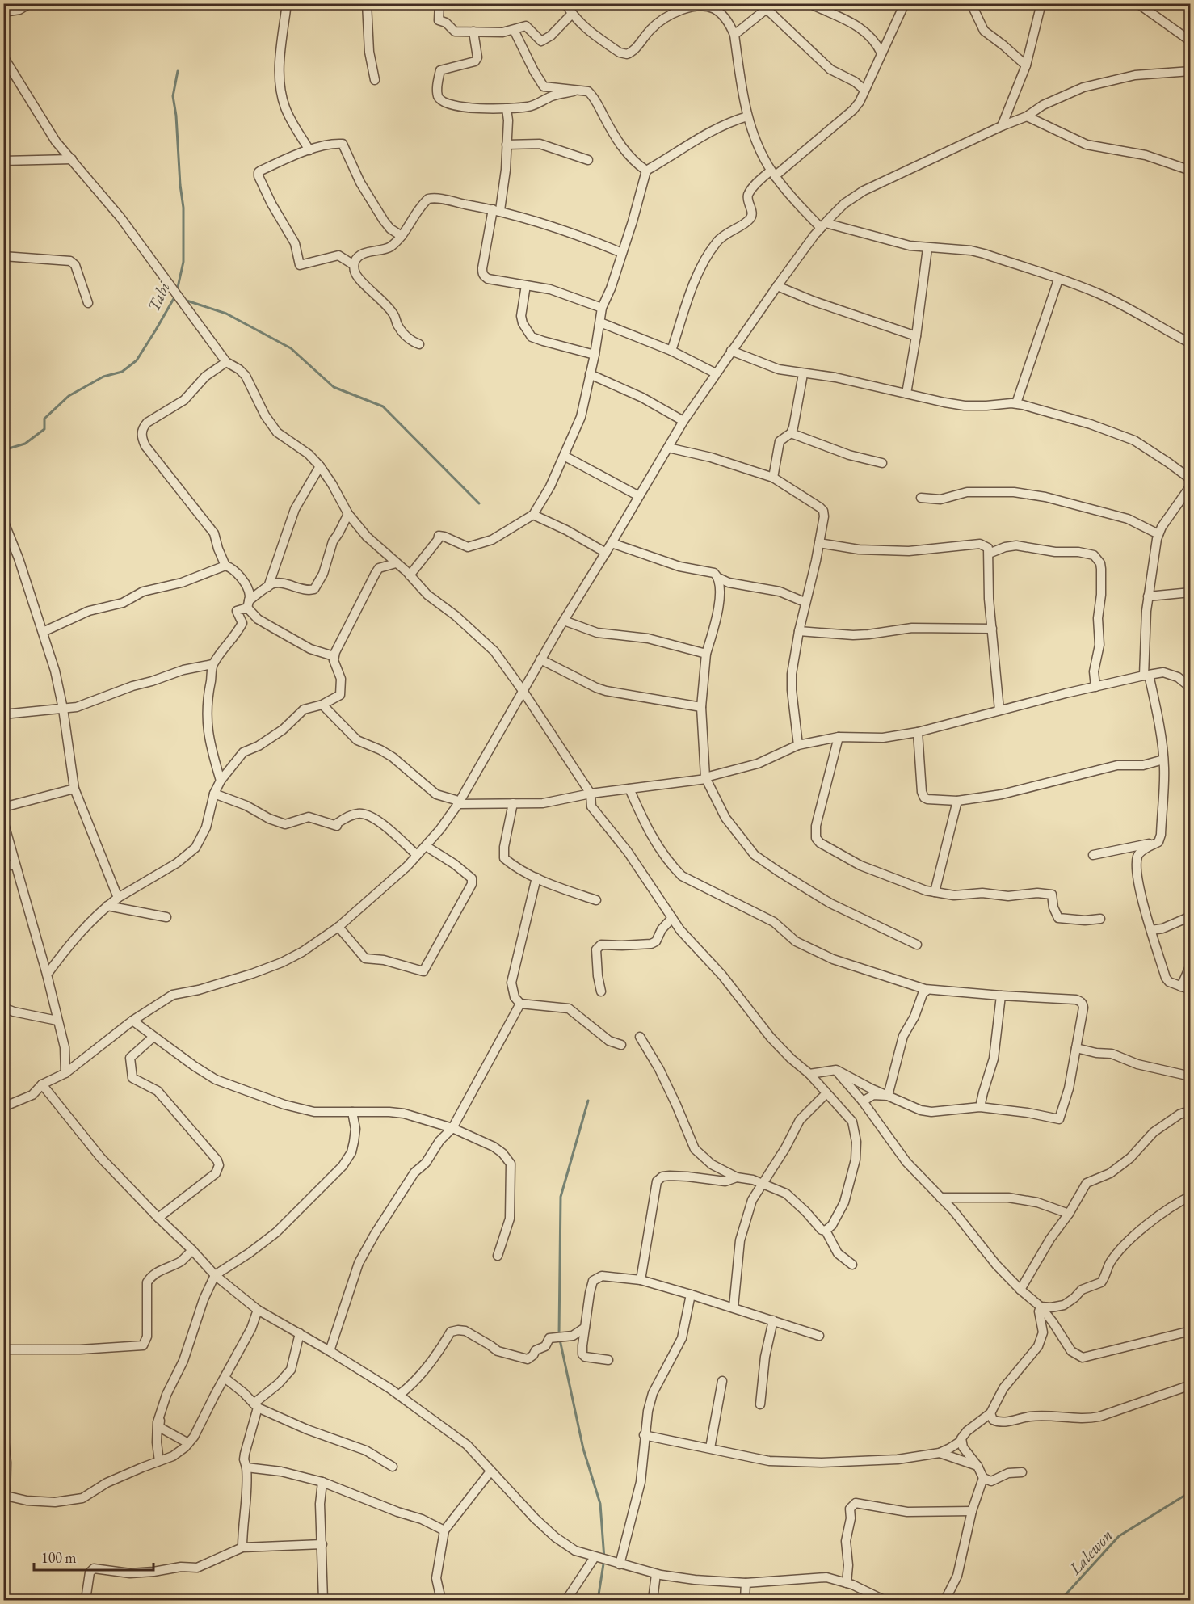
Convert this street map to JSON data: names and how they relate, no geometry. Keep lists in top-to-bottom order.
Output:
{
  "water": ["Tabi", "Lalewon"],
  "scale_bar": "100 m"
}
